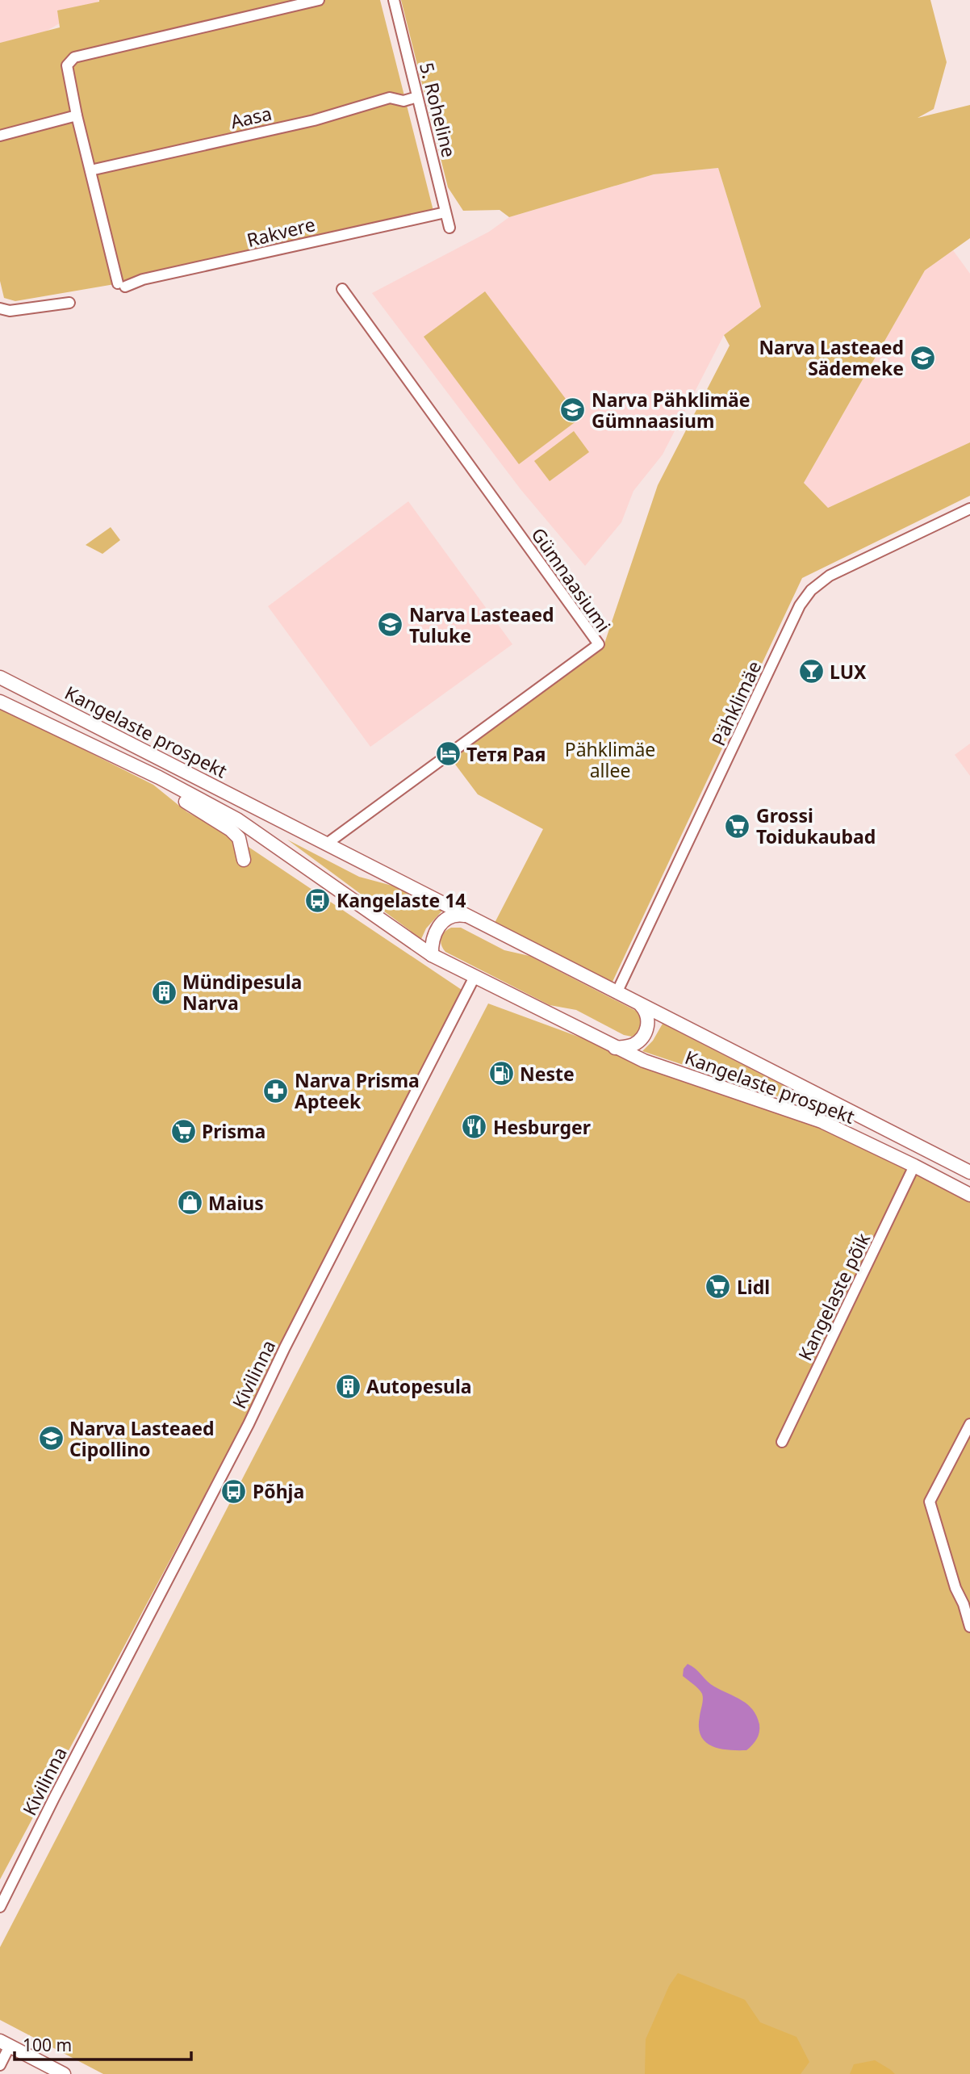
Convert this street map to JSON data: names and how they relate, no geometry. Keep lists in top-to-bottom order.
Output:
{
  "streets": {
    "main road": ["Kangelaste prospekt"],
    "street": [
      "5. Roheline",
      "Aasa",
      "Rakvere",
      "Gümnaasiumi",
      "Pähklimäe",
      "Kangelaste põik",
      "Kivilinna"
    ]
  },
  "crossings": [
    ["5. Roheline", "Aasa"],
    ["5. Roheline", "Rakvere"],
    ["Aasa", "Rakvere"],
    ["Gümnaasiumi", "Kangelaste prospekt"],
    ["Pähklimäe", "Kangelaste prospekt"],
    ["Kangelaste prospekt", "Kangelaste põik"],
    ["Kangelaste prospekt", "Kivilinna"]
  ],
  "parks": ["Pähklimäe allee"],
  "places": {
    "school or university": [
      "Narva Lasteaed Sädemeke",
      "Narva Pähklimäe Gümnaasium",
      "Narva Lasteaed Tuluke",
      "Narva Lasteaed Cipollino"
    ],
    "bar": ["LUX"],
    "hotel": ["Тетя Рая"],
    "supermarket": ["Grossi Toidukaubad", "Prisma", "Lidl"],
    "bus stop": ["Kangelaste 14", "Põhja"],
    "building": ["Mündipesula Narva", "Autopesula"],
    "fuel station": ["Neste"],
    "pharmacy": ["Narva Prisma Apteek"],
    "restaurant": ["Hesburger"],
    "shop": ["Maius"]
  },
  "scale_bar": "100 m"
}
